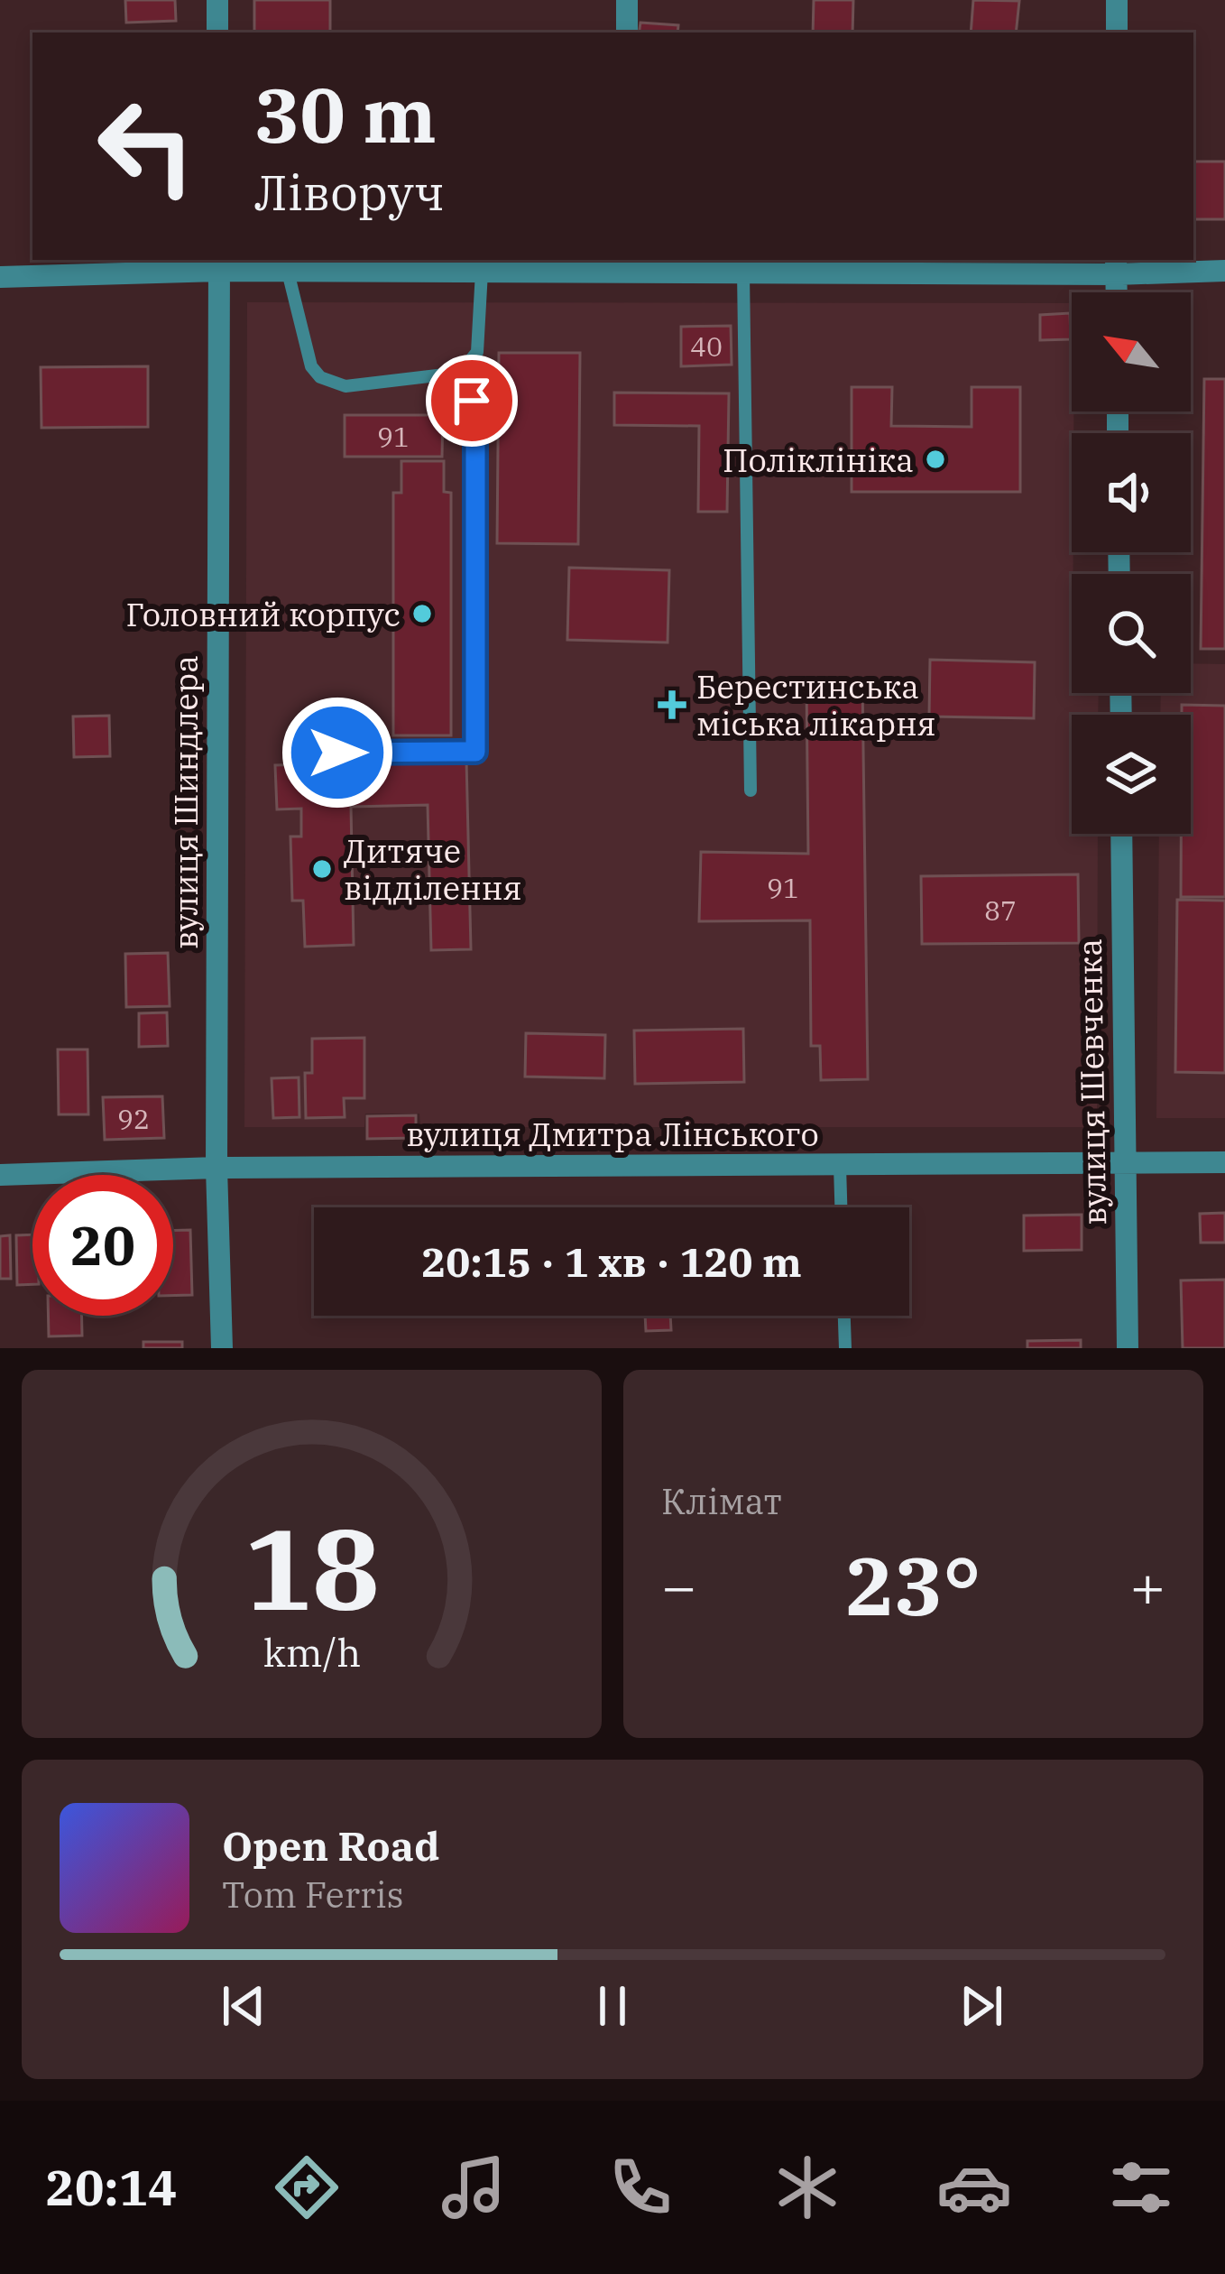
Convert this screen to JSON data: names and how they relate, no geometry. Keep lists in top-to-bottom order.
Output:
{
  "streets": {
    "street": ["вулиця Шиндлера", "вулиця Шевченка", "вулиця Дмитра Лінського"]
  },
  "crossings": [
    ["вулиця Шиндлера", "вулиця Дмитра Лінського"],
    ["вулиця Шевченка", "вулиця Дмитра Лінського"]
  ],
  "places": {
    "other": ["Поліклініка", "Головний корпус", "Дитяче відділення"],
    "health": ["Берестинська міська лікарня"]
  },
  "house_numbers": [
    "40",
    "91",
    "91",
    "87",
    "92"
  ],
  "north": "top left",
  "page": {
    "turn": ["30 m", "Ліворуч"],
    "limit": "20",
    "trip": "20:15 · 1 хв · 120 m",
    "tile": "Клімат",
    "heat": ["−", "23°", "+"],
    "song": ["Open Road", "Tom Ferris"],
    "tabs": "20:14",
    "gauge": ["18", "km/h"]
  }
}
